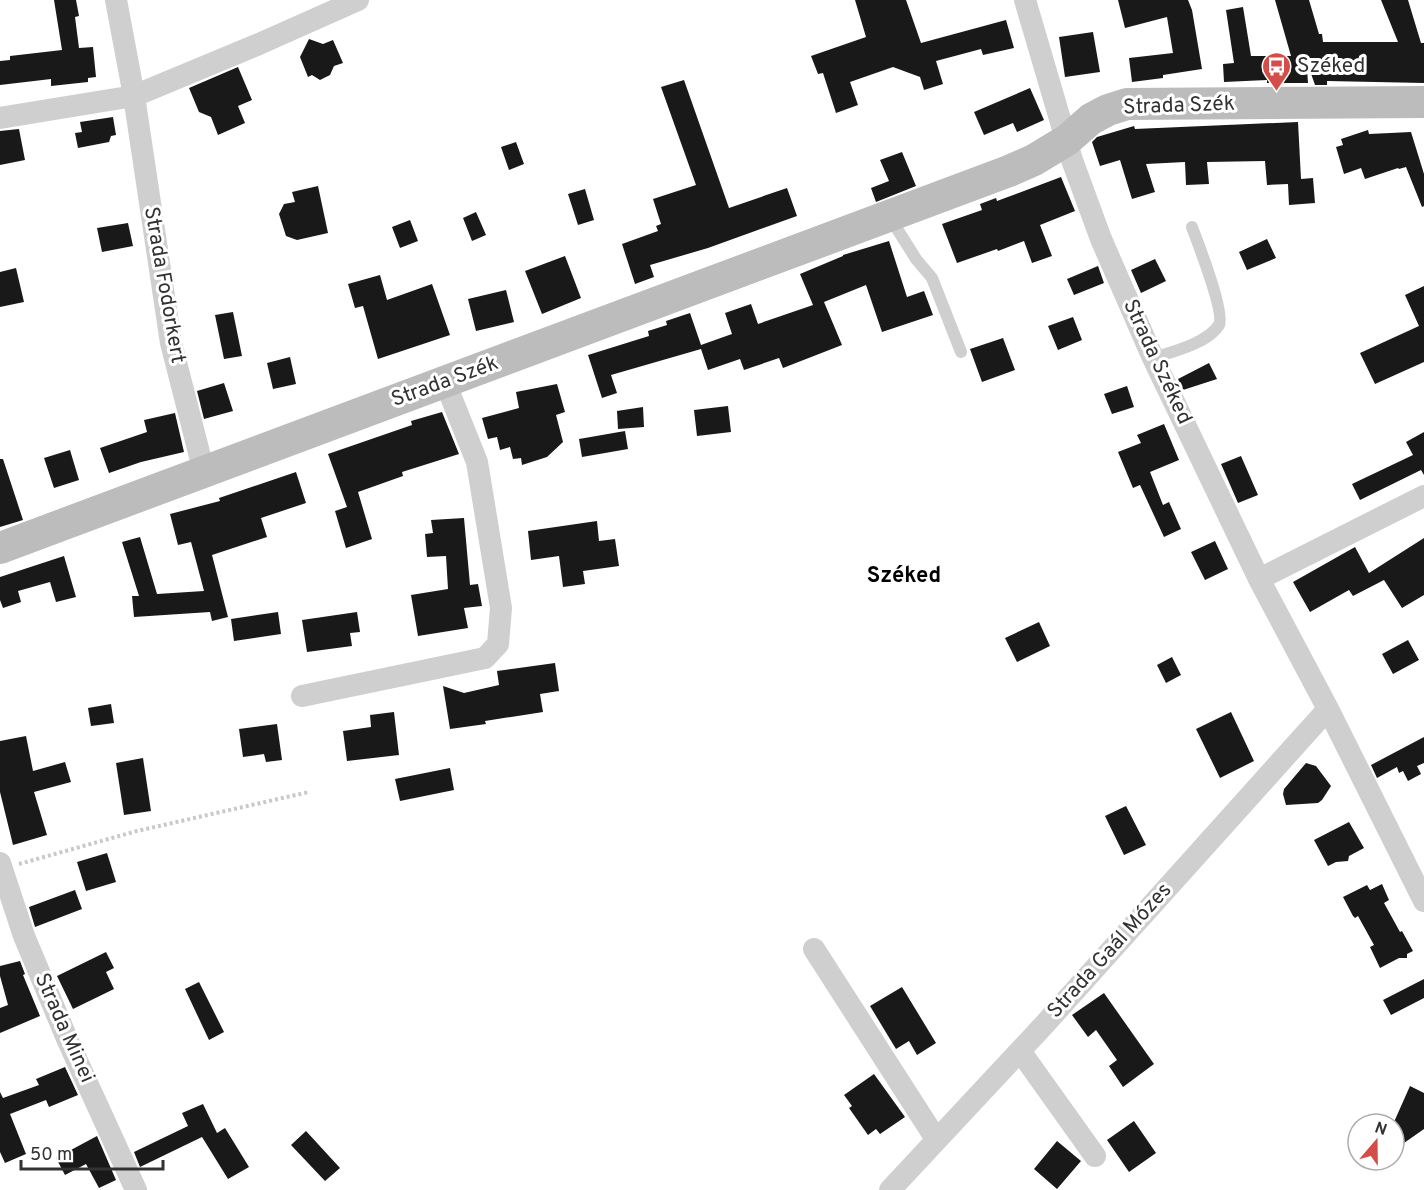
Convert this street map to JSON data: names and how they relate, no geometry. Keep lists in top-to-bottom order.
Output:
{
  "streets": {
    "street": [
      "Strada Szék",
      "Strada Fodorkert",
      "Strada Széked",
      "Strada Gaál Mózes",
      "Strada Minei"
    ]
  },
  "crossings": [
    ["Strada Szék", "Strada Fodorkert"],
    ["Strada Szék", "Strada Széked"],
    ["Strada Széked", "Strada Gaál Mózes"]
  ],
  "districts": ["Széked"],
  "places": {
    "bus stop": ["Széked"]
  },
  "scale_bar": "50 m",
  "north": "top"
}
